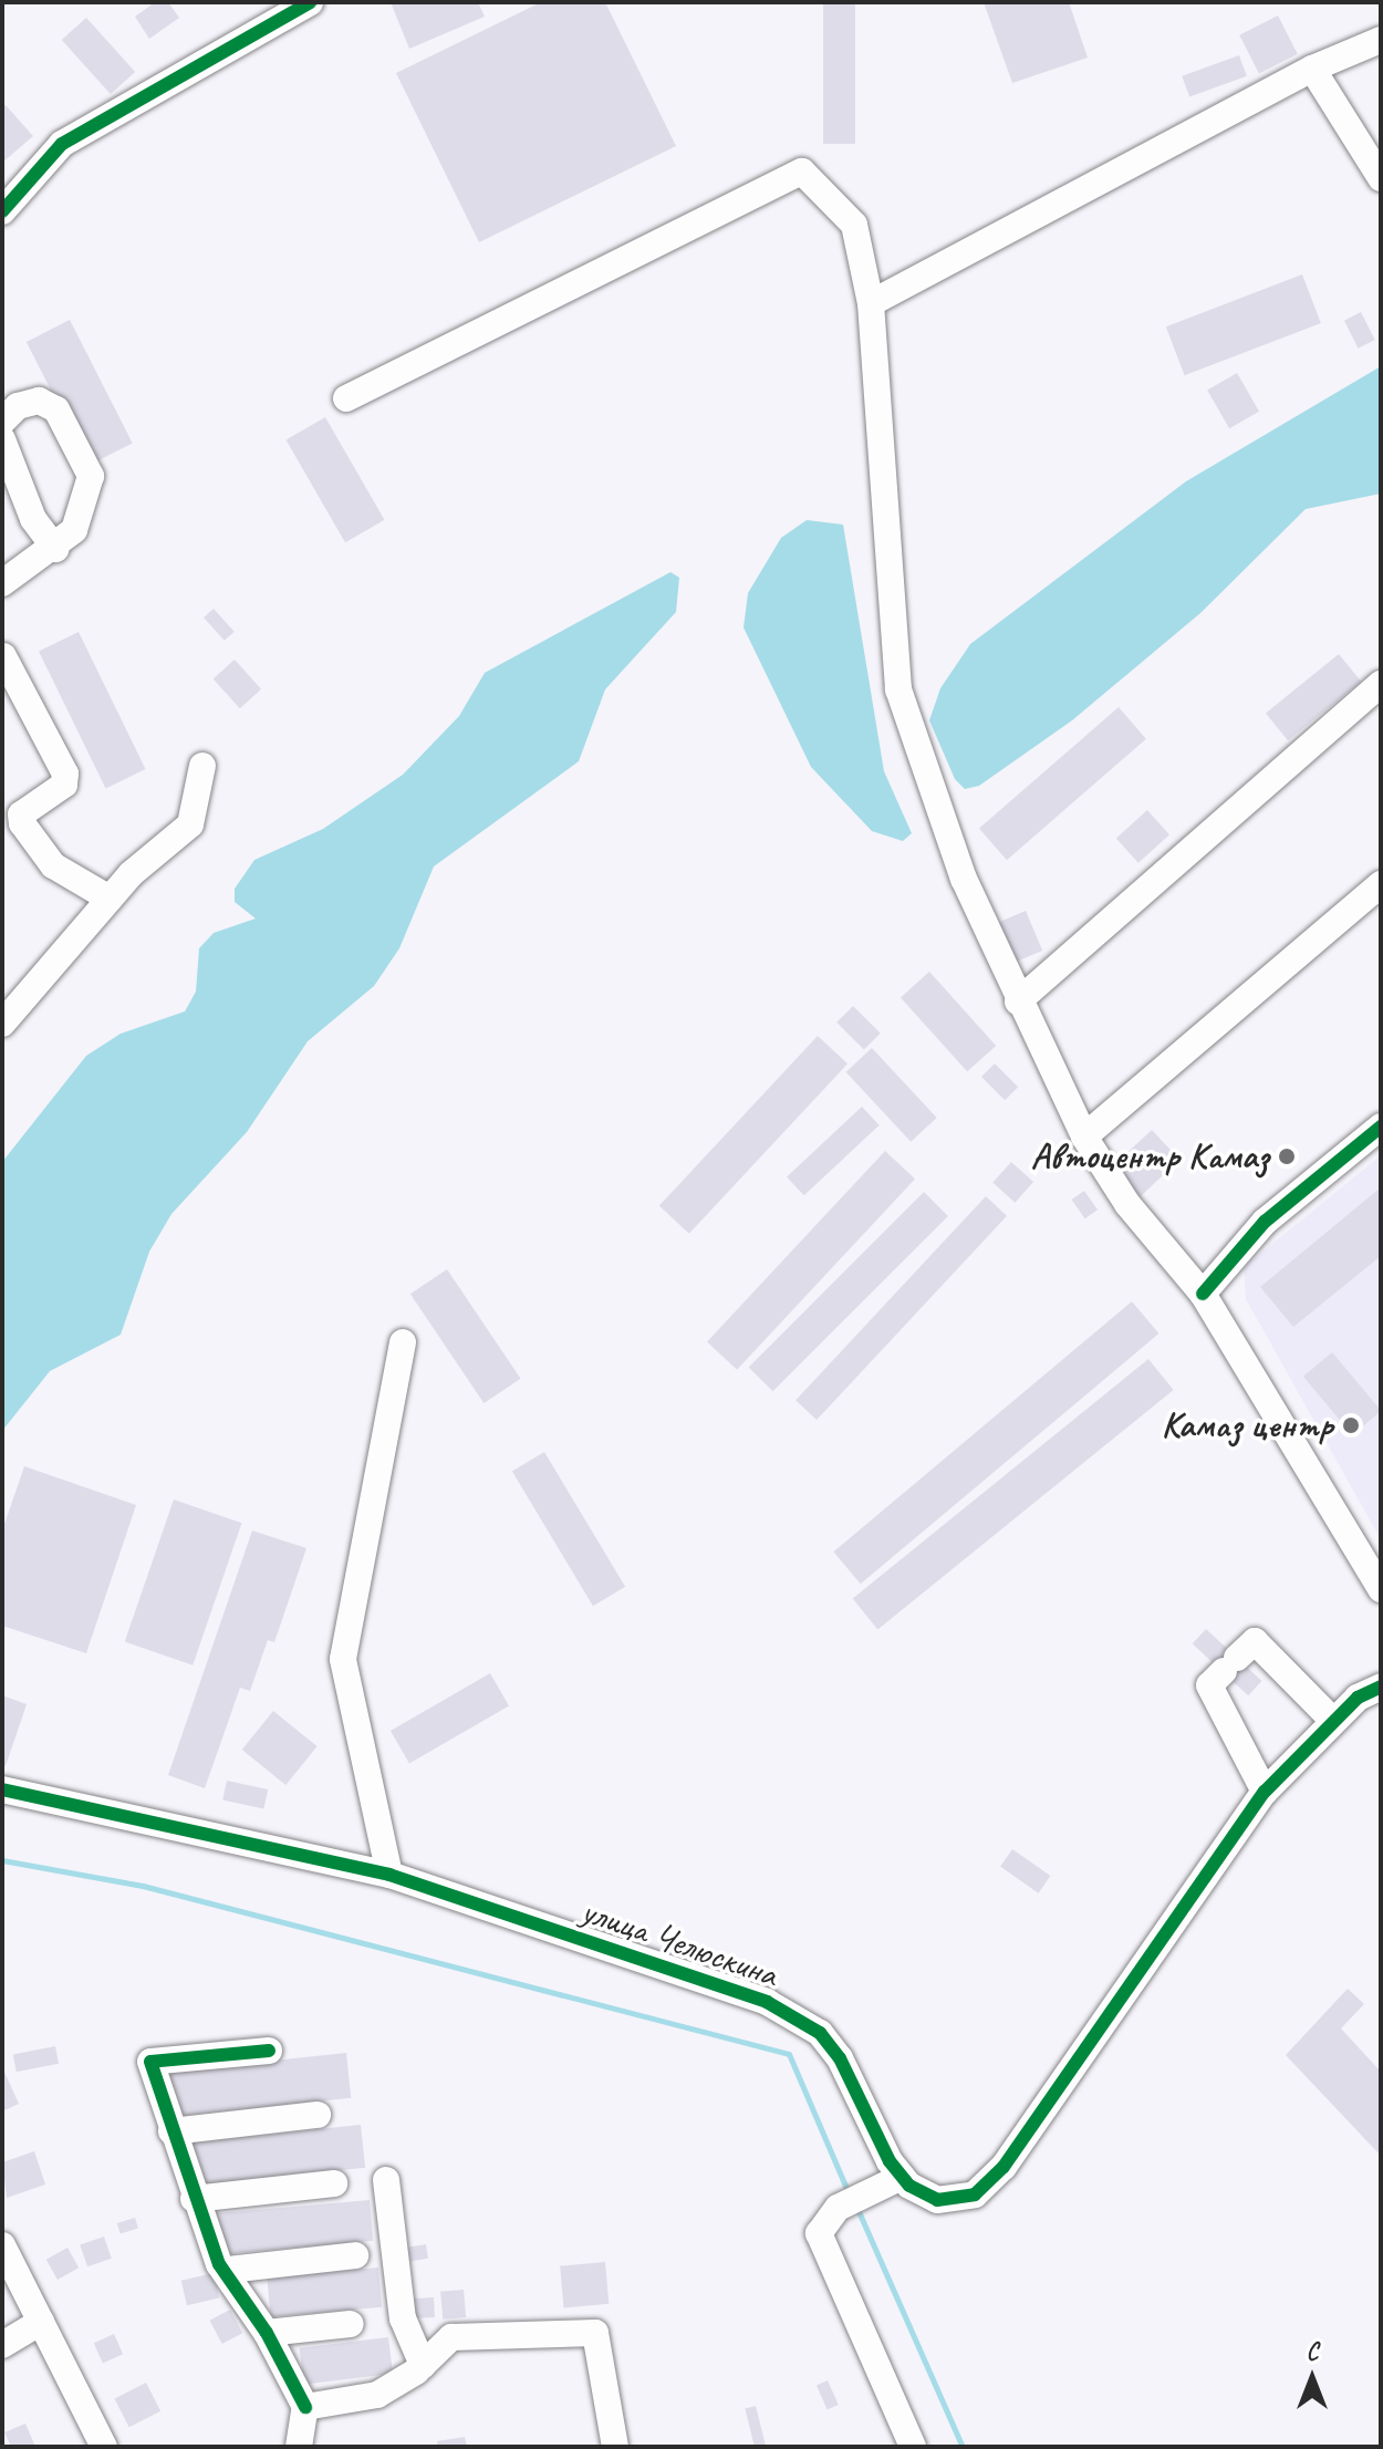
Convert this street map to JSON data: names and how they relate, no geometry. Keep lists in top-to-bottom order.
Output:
{
  "streets": {
    "street": ["улица Челюскина"]
  },
  "places": ["Автоцентр Камаз", "Камаз центр"],
  "north": "top"
}
